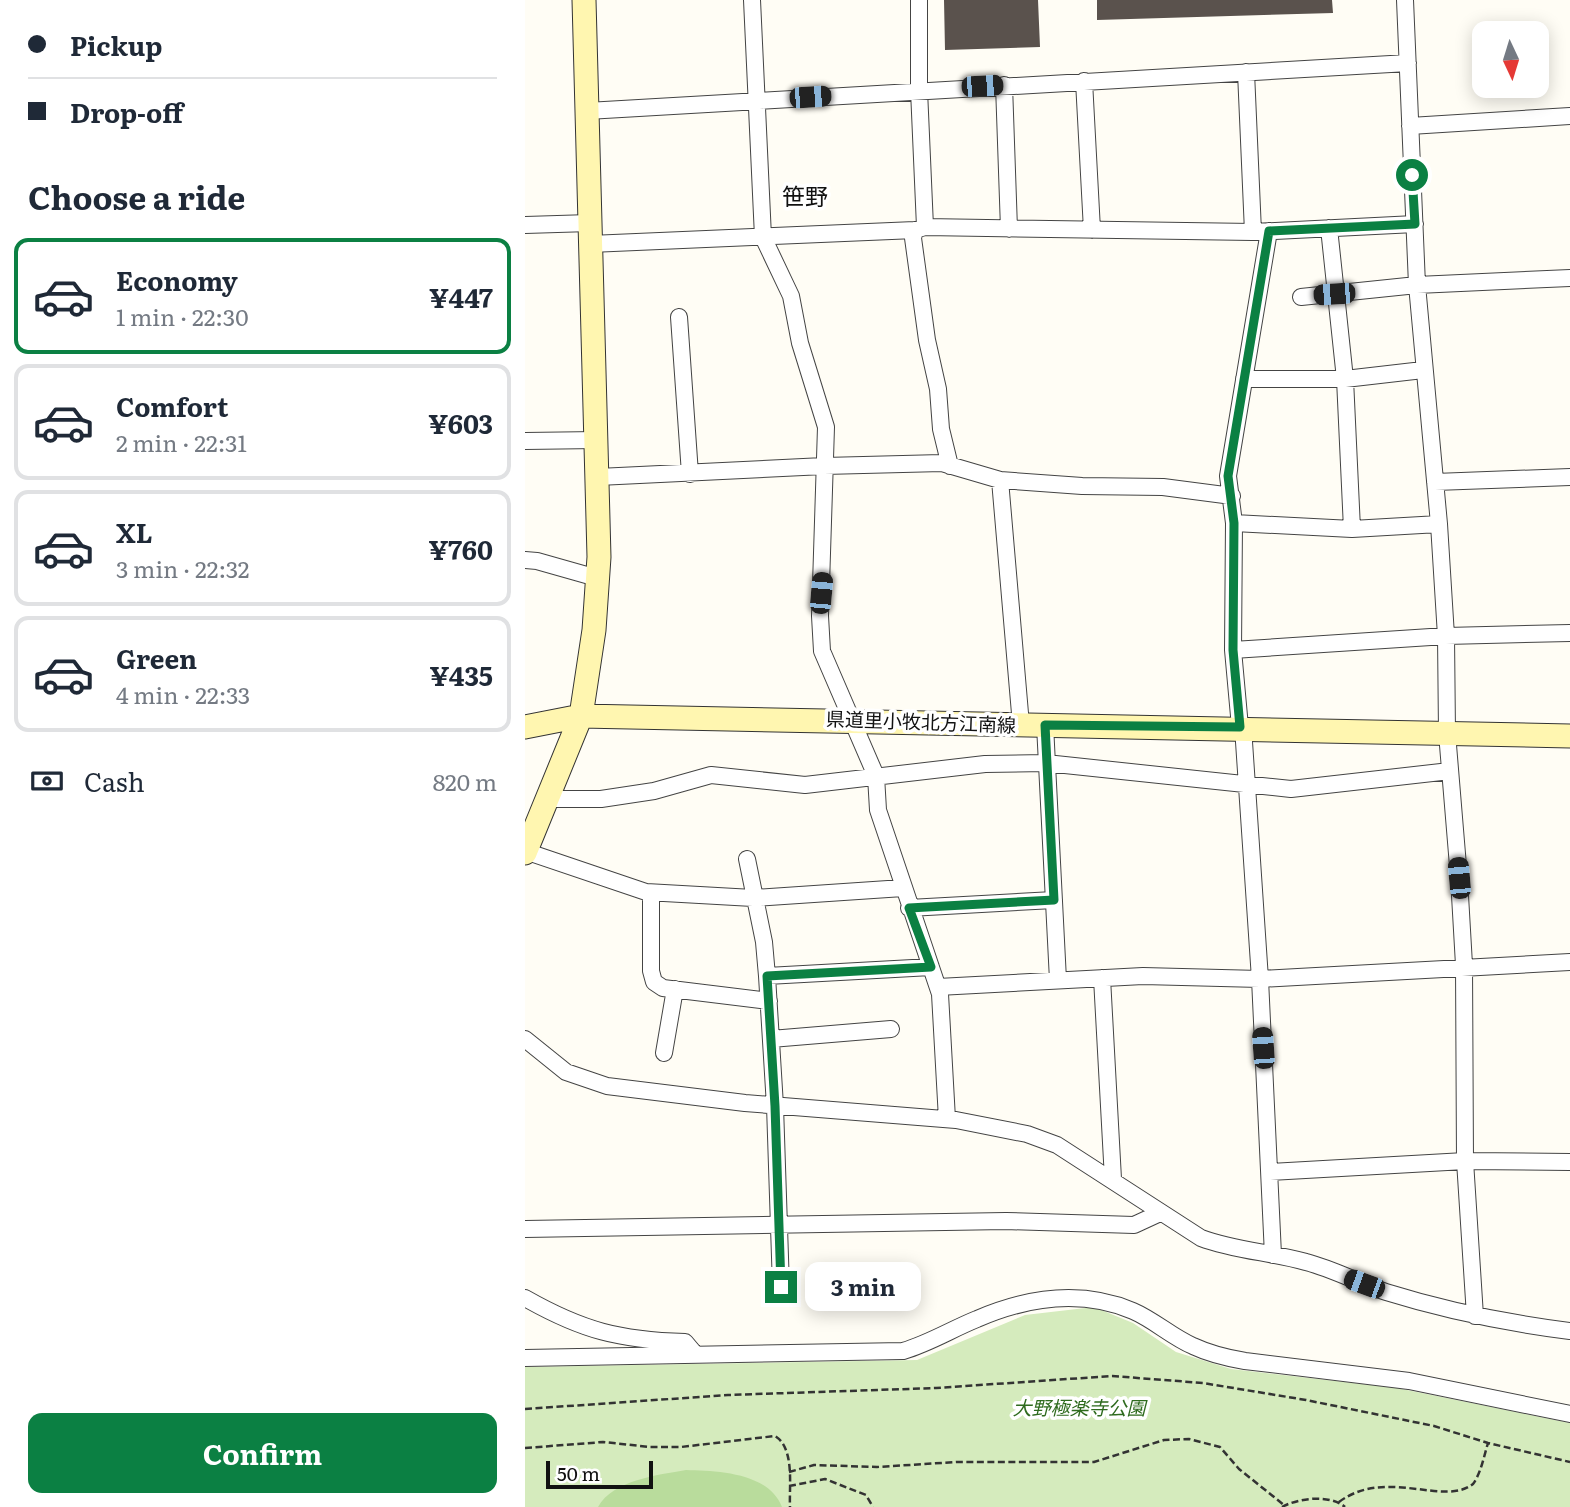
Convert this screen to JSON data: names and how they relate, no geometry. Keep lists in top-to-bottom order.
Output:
{
  "streets": {
    "main road": ["県道里小牧北方江南線"]
  },
  "districts": ["笹野"],
  "parks": ["大野極楽寺公園"],
  "scale_bar": "50 m",
  "north": "bottom",
  "page": {
    "banner": ["Pickup", "Drop-off"],
    "heading": "Choose a ride",
    "list": [
      {
        "name": "Economy",
        "note": "1 min · 22:30",
        "value": "¥447"
      },
      {
        "name": "Comfort",
        "note": "2 min · 22:31",
        "value": "¥603"
      },
      {
        "name": "XL",
        "note": "3 min · 22:32",
        "value": "¥760"
      },
      {
        "name": "Green",
        "note": "4 min · 22:33",
        "value": "¥435"
      }
    ],
    "pay": ["Cash", "820 m"],
    "bubble": "3 min",
    "buttons": "Confirm",
    "scale": "50 m"
  }
}
